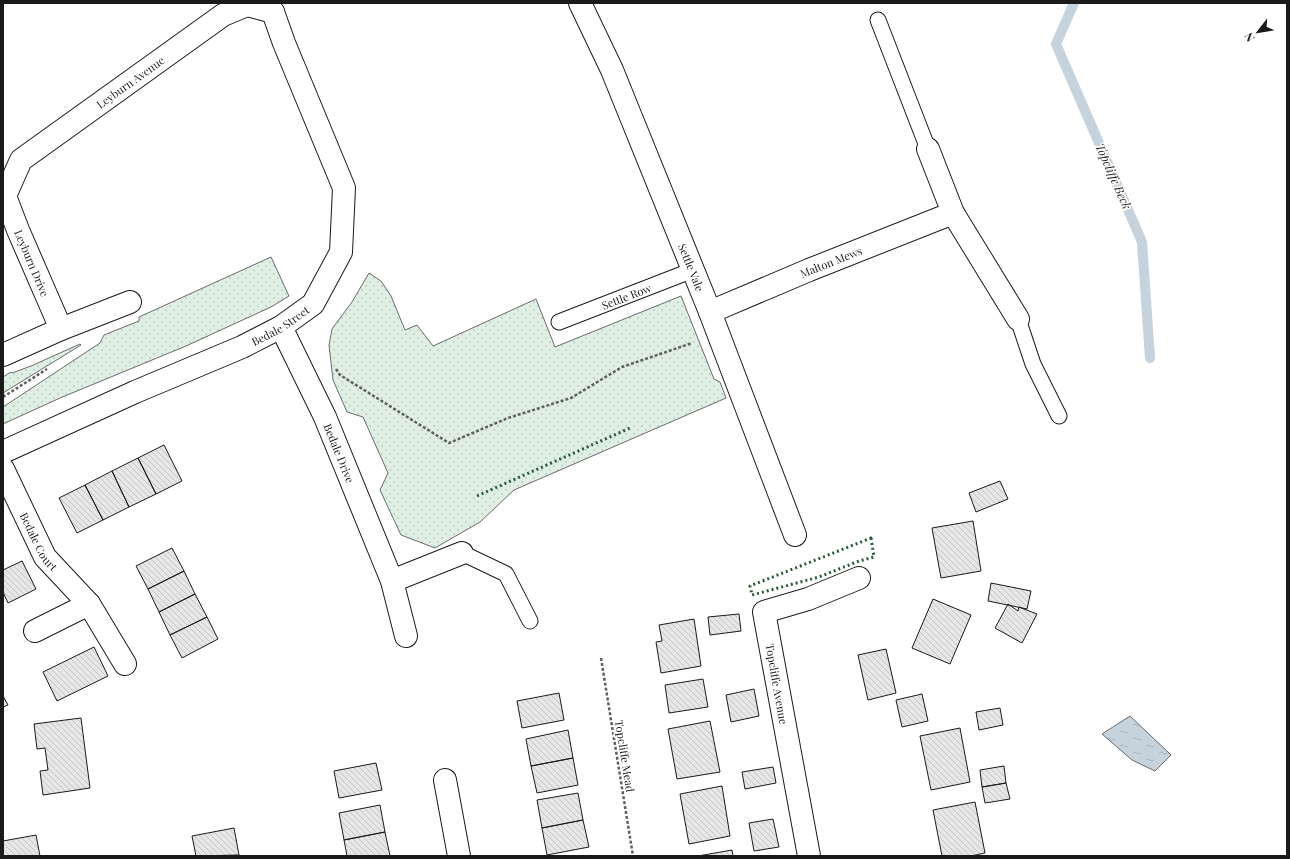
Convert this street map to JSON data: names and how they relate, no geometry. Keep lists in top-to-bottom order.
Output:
{
  "streets": {
    "street": [
      "Leyburn Avenue",
      "Malton Mews",
      "Leyburn Drive",
      "Settle Vale",
      "Bedale Street",
      "Bedale Drive",
      "Bedale Court",
      "Topcliffe Avenue"
    ],
    "lane": ["Settle Row"],
    "path": ["Topcliffe Mead"]
  },
  "crossings": [
    ["Leyburn Avenue", "Leyburn Drive"],
    ["Leyburn Avenue", "Bedale Street"],
    ["Malton Mews", "Settle Vale"],
    ["Settle Vale", "Settle Row"],
    ["Bedale Street", "Bedale Drive"]
  ],
  "water": ["Topcliffe Beck"],
  "north": "bottom left"
}
